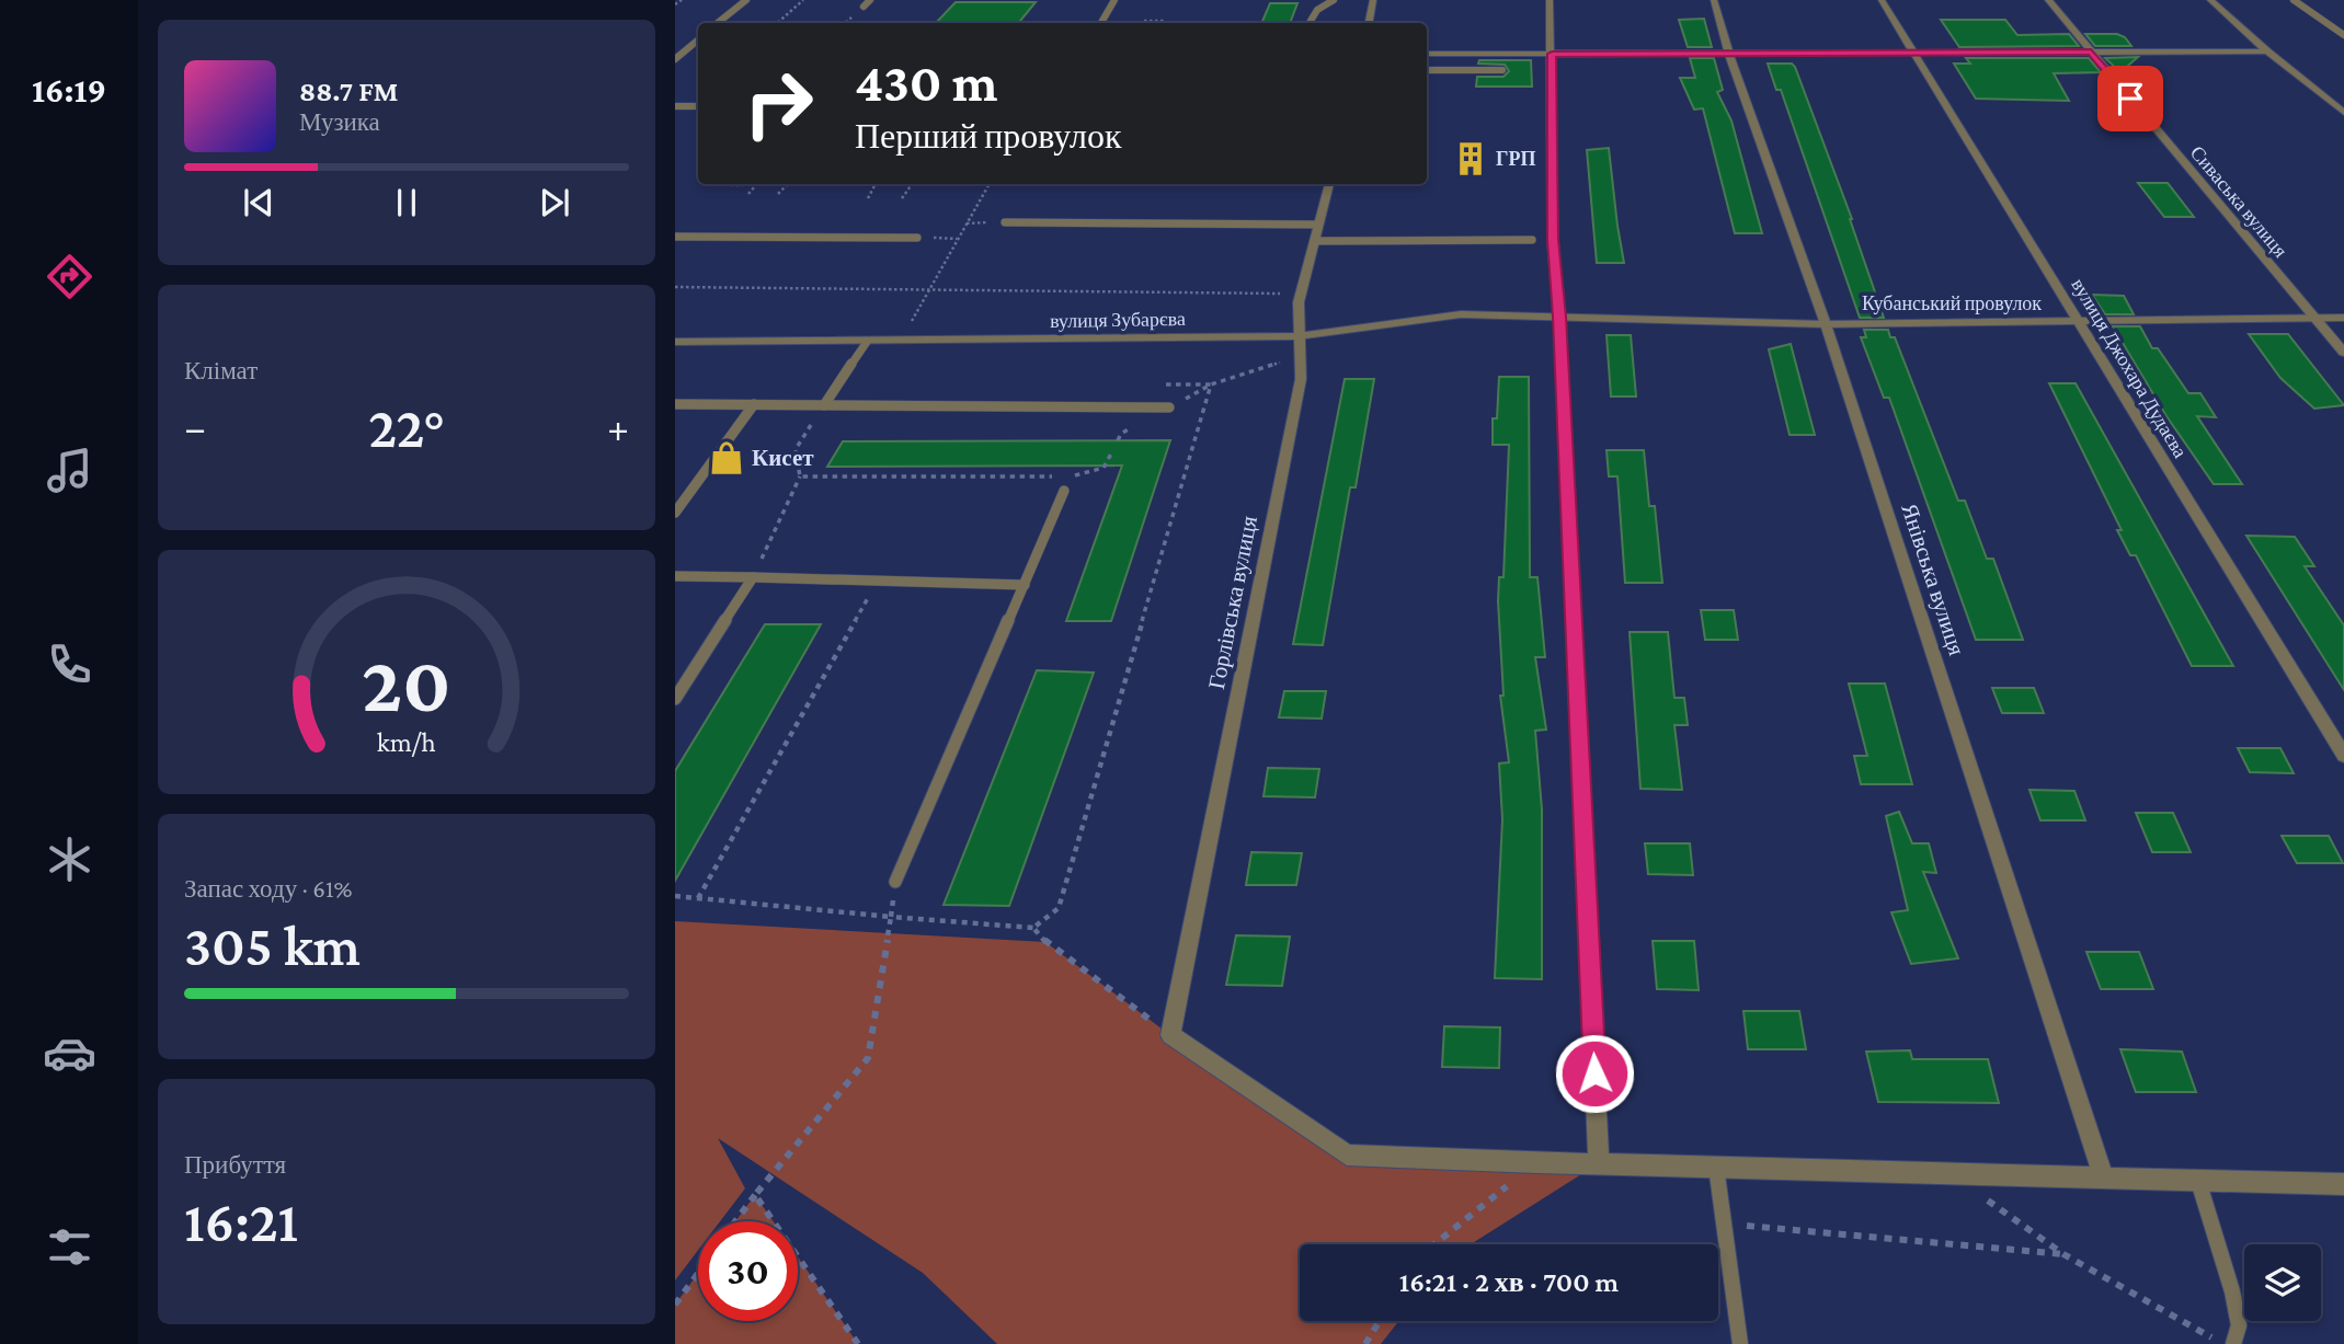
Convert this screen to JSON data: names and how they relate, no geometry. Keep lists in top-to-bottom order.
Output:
{
  "streets": {
    "street": [
      "Сиваська вулиця",
      "Кубанський провулок",
      "вулиця Зубарєва",
      "вулиця Джохара Дудаєва",
      "Янівська вулиця",
      "Горлівська вулиця"
    ]
  },
  "crossings": [
    ["Сиваська вулиця", "Кубанський провулок"],
    ["Кубанський провулок", "вулиця Зубарєва"],
    ["Кубанський провулок", "вулиця Джохара Дудаєва"],
    ["Кубанський провулок", "Янівська вулиця"],
    ["вулиця Зубарєва", "Горлівська вулиця"]
  ],
  "places": {
    "building": ["ГРП"],
    "shop": ["Кисет"]
  },
  "page": {
    "tabs": "16:19",
    "turn": ["430 m", "Перший провулок"],
    "song": ["88.7 FM", "Музика"],
    "tile": [
      "Клімат",
      ["Запас ходу · 61%", "305 km"],
      ["Прибуття", "16:21"]
    ],
    "heat": ["−", "22°", "+"],
    "limit": "30",
    "trip": "16:21 · 2 хв · 700 m",
    "gauge": ["20", "km/h"]
  }
}
